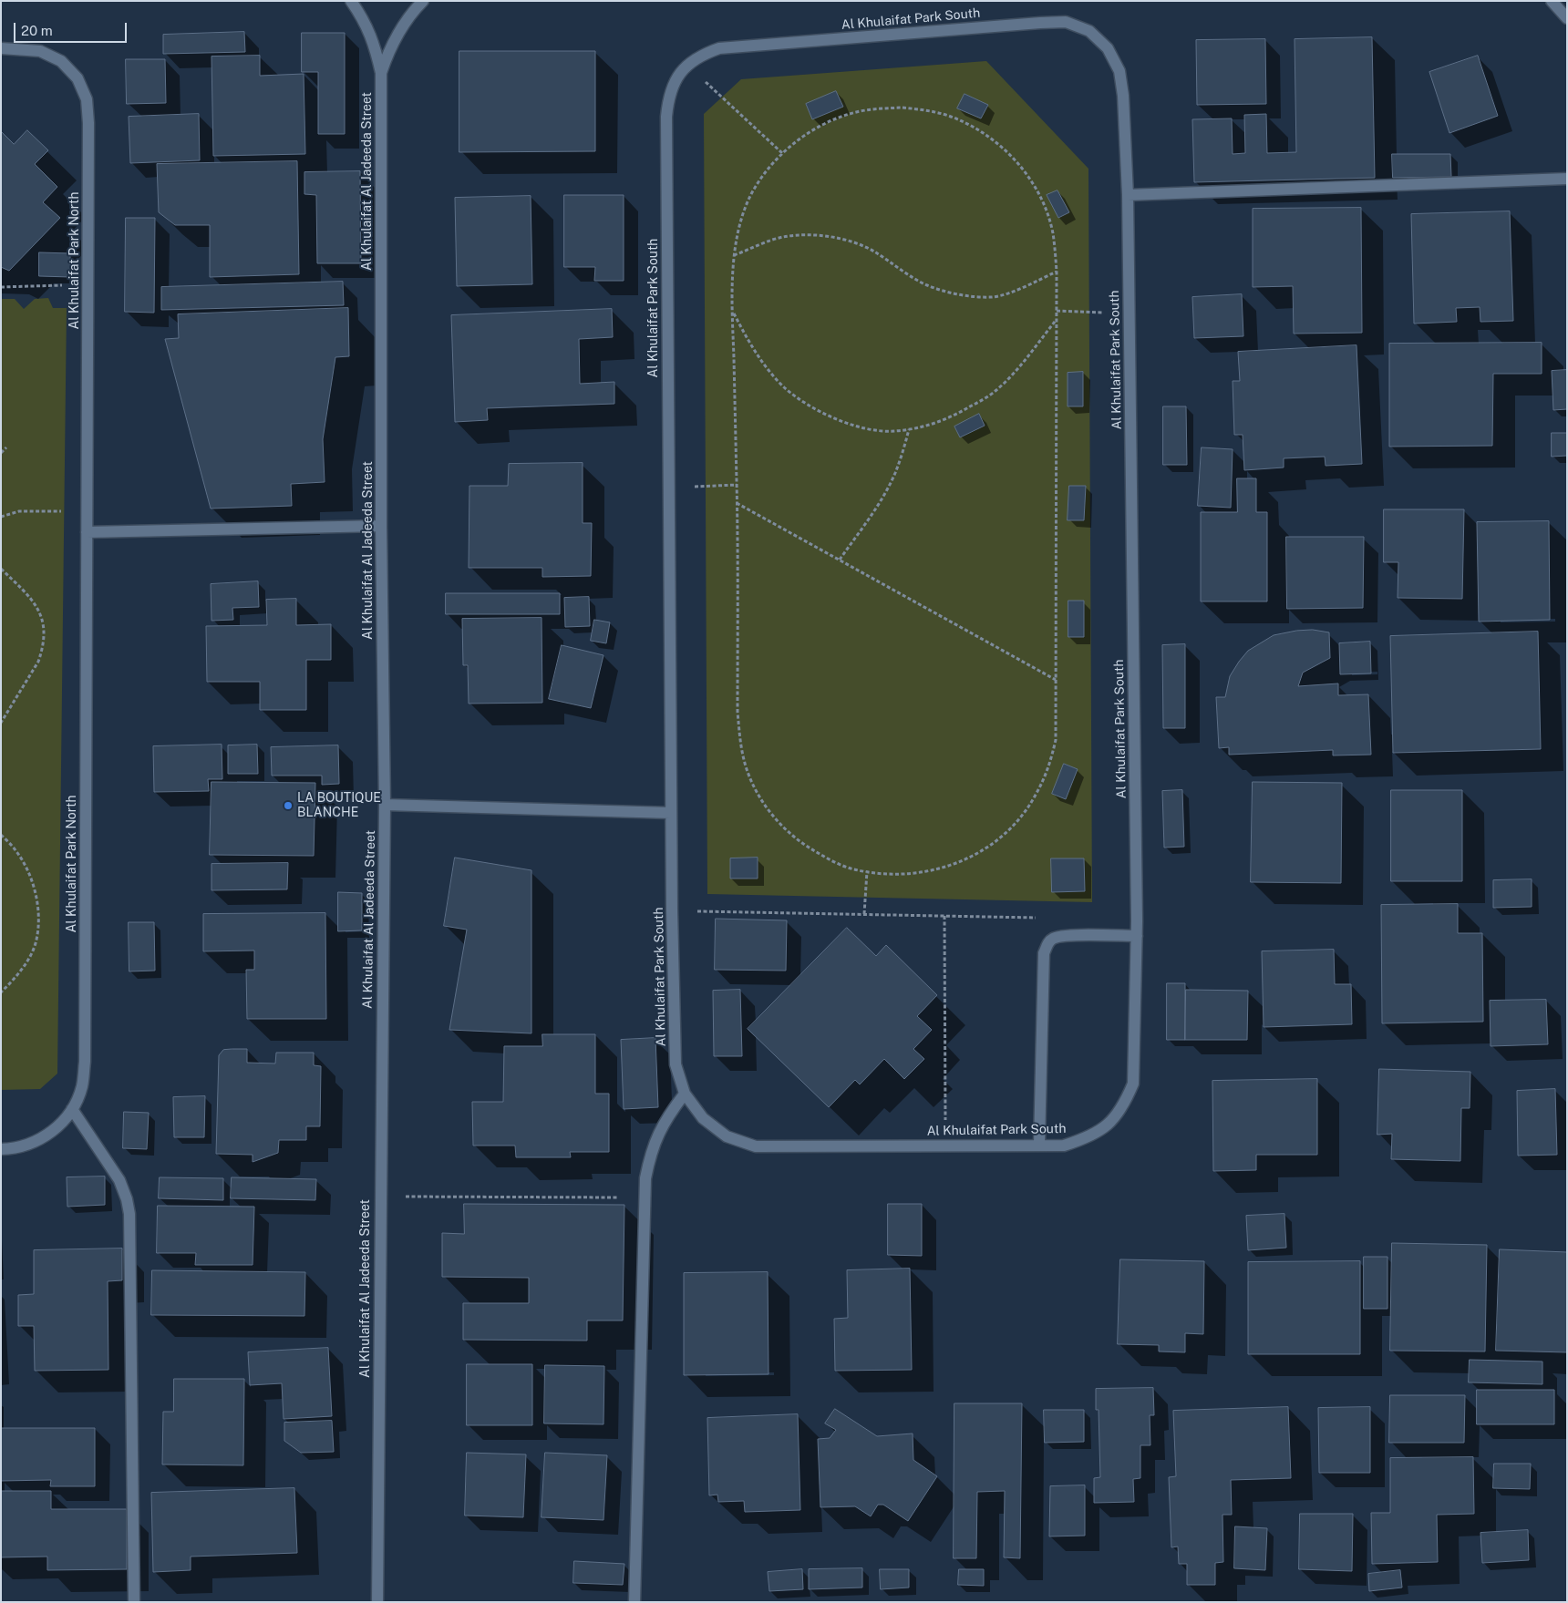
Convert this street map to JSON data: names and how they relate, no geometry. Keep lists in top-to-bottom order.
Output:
{
  "streets": {
    "street": ["Al Khulaifat Park South", "Al Khulaifat Al Jadeeda Street", "Al Khulaifat Park North"]
  },
  "places": ["LA BOUTIQUE BLANCHE"],
  "scale_bar": "20 m"
}
